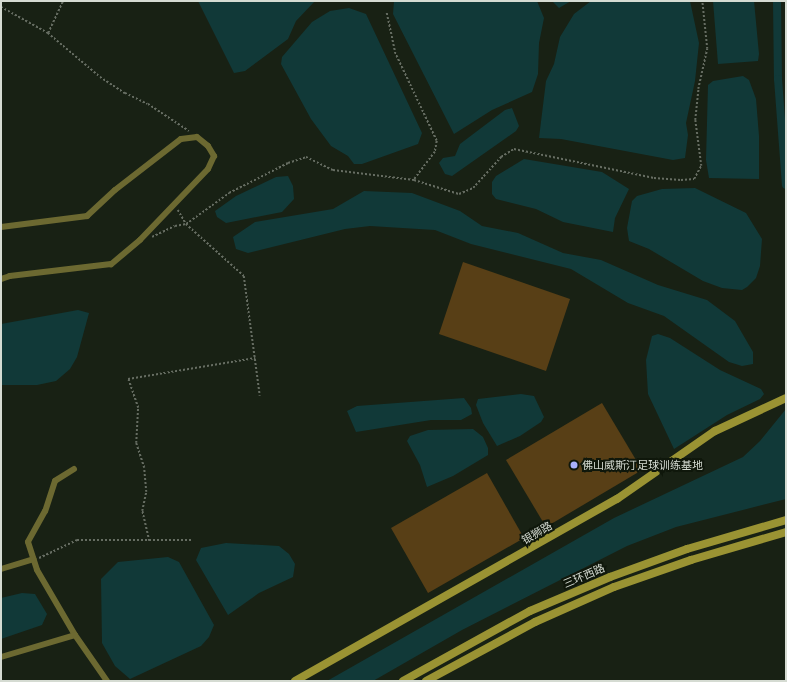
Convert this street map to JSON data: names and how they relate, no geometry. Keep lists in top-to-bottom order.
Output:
{
  "streets": {
    "main road": ["银狮路", "三环西路"]
  },
  "places": ["佛山威斯汀足球训练基地"]
}
